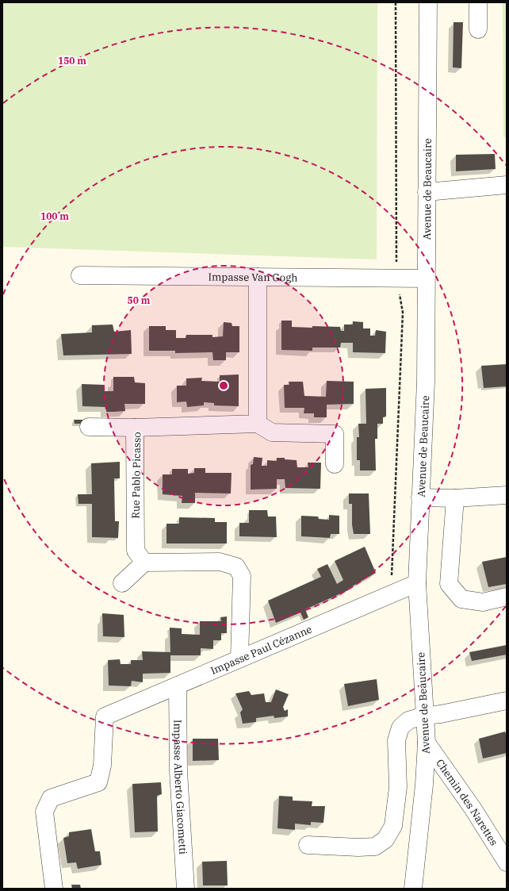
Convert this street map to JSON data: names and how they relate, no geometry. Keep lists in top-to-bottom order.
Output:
{
  "streets": {
    "street": [
      "Avenue de Beaucaire",
      "Impasse Van Gogh",
      "Rue Pablo Picasso",
      "Impasse Paul Cézanne",
      "Impasse Alberto Giacometti",
      "Chemin des Narettes"
    ]
  },
  "crossings": [
    ["Avenue de Beaucaire", "Impasse Van Gogh"],
    ["Avenue de Beaucaire", "Impasse Paul Cézanne"],
    ["Avenue de Beaucaire", "Chemin des Narettes"],
    ["Impasse Paul Cézanne", "Impasse Alberto Giacometti"]
  ],
  "rings": ["150 m", "100 m", "50 m"]
}
